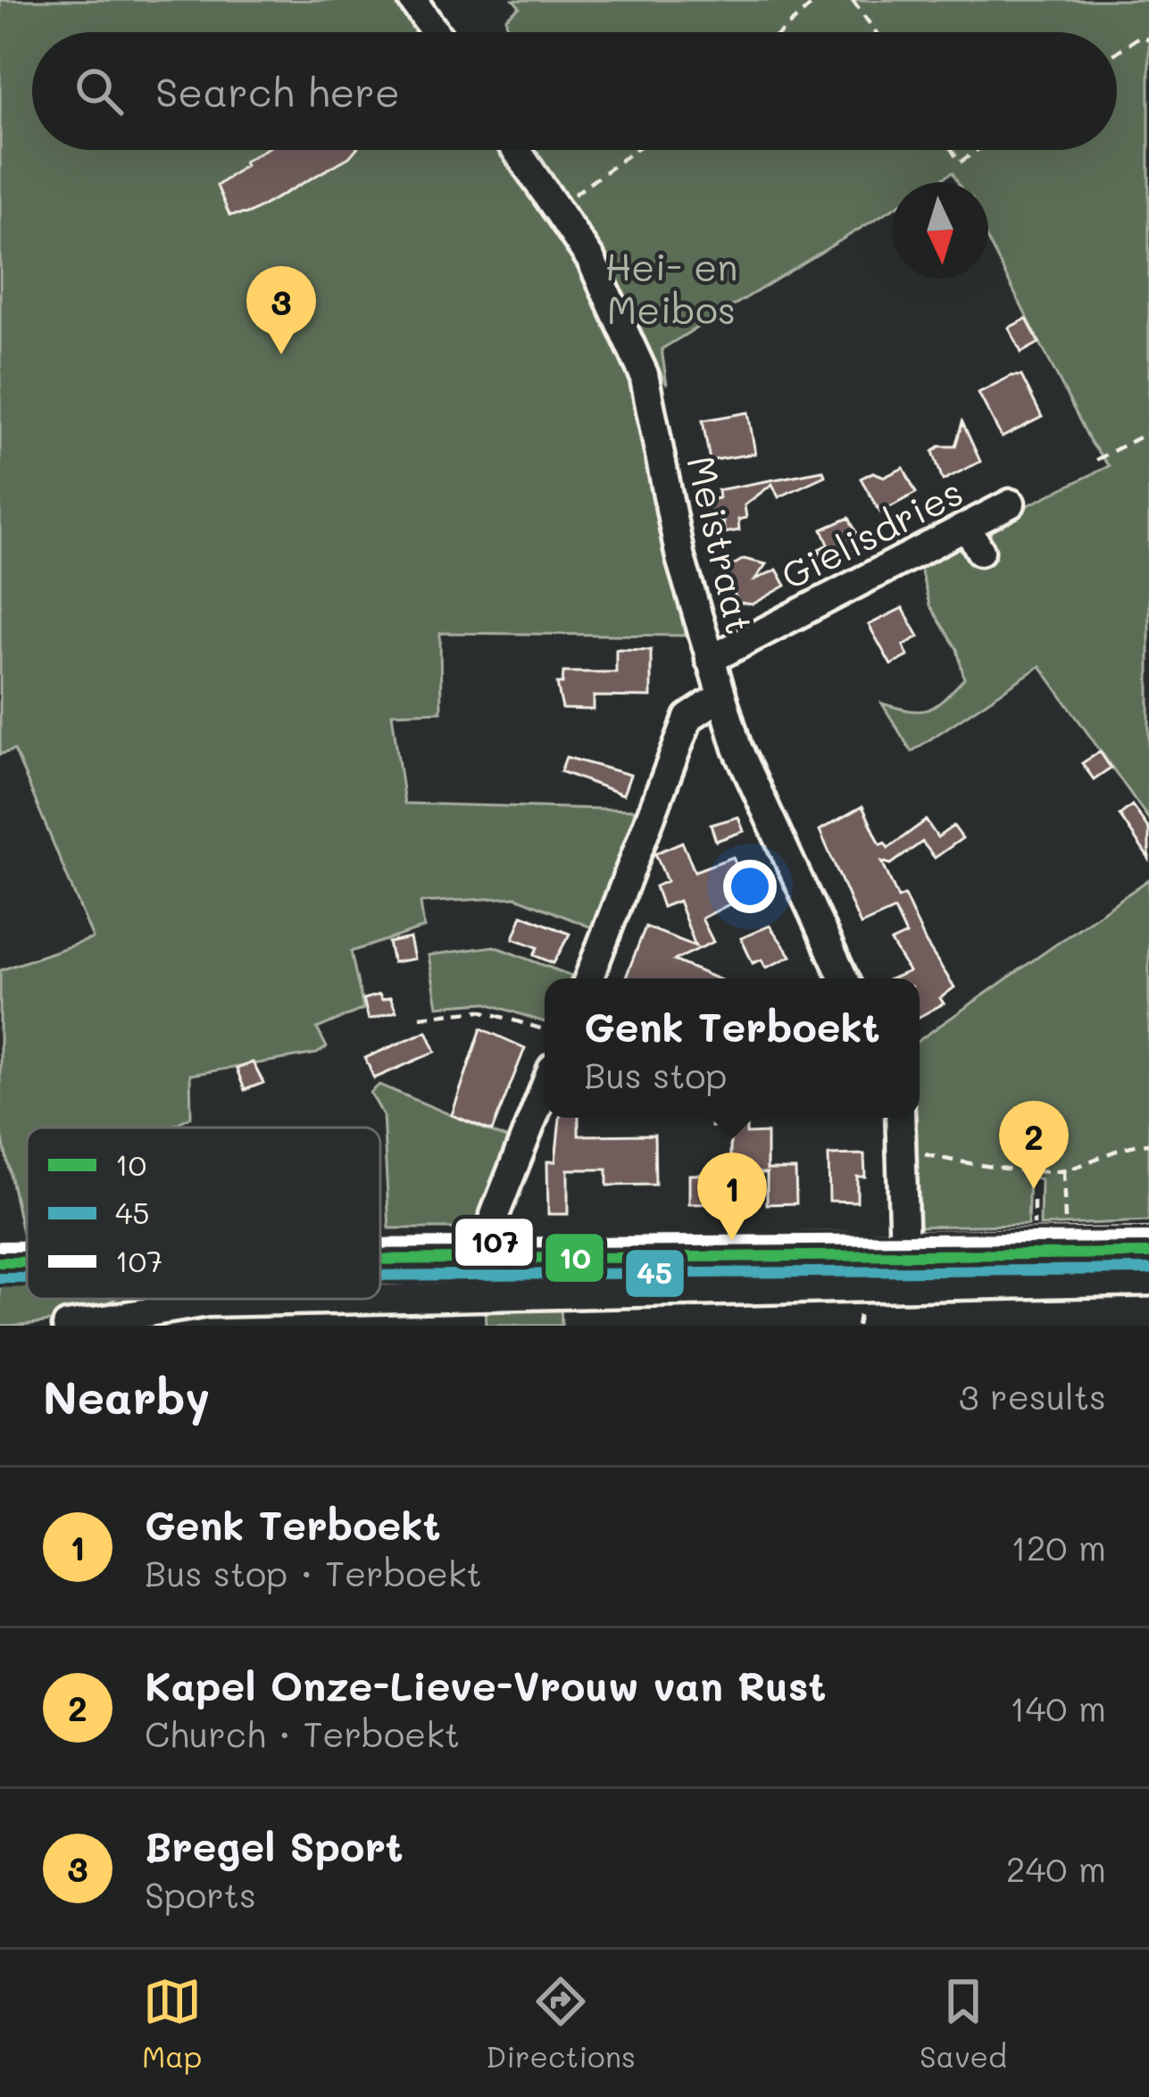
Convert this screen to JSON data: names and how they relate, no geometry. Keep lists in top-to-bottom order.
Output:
{
  "streets": {
    "street": ["Gielisdries", "Meistraat"]
  },
  "crossings": [
    ["Gielisdries", "Meistraat"]
  ],
  "parks": ["Hei- en Meibos"],
  "lines": ["transit line 107", "transit line 10", "transit line 45"],
  "legend": ["10", "45", "107"],
  "north": "bottom",
  "page": {
    "search": "Search here",
    "pins": ["3", "2", "1"],
    "popup": ["Genk Terboekt", "Bus stop"],
    "heading": ["Nearby", "3 results"],
    "list": [
      {
        "mark": "1",
        "name": "Genk Terboekt",
        "note": "Bus stop · Terboekt",
        "value": "120 m"
      },
      {
        "mark": "2",
        "name": "Kapel Onze-Lieve-Vrouw van Rust",
        "note": "Church · Terboekt",
        "value": "140 m"
      },
      {
        "mark": "3",
        "name": "Bregel Sport",
        "note": "Sports",
        "value": "240 m"
      }
    ],
    "nav": ["Map", "Directions", "Saved"]
  }
}
